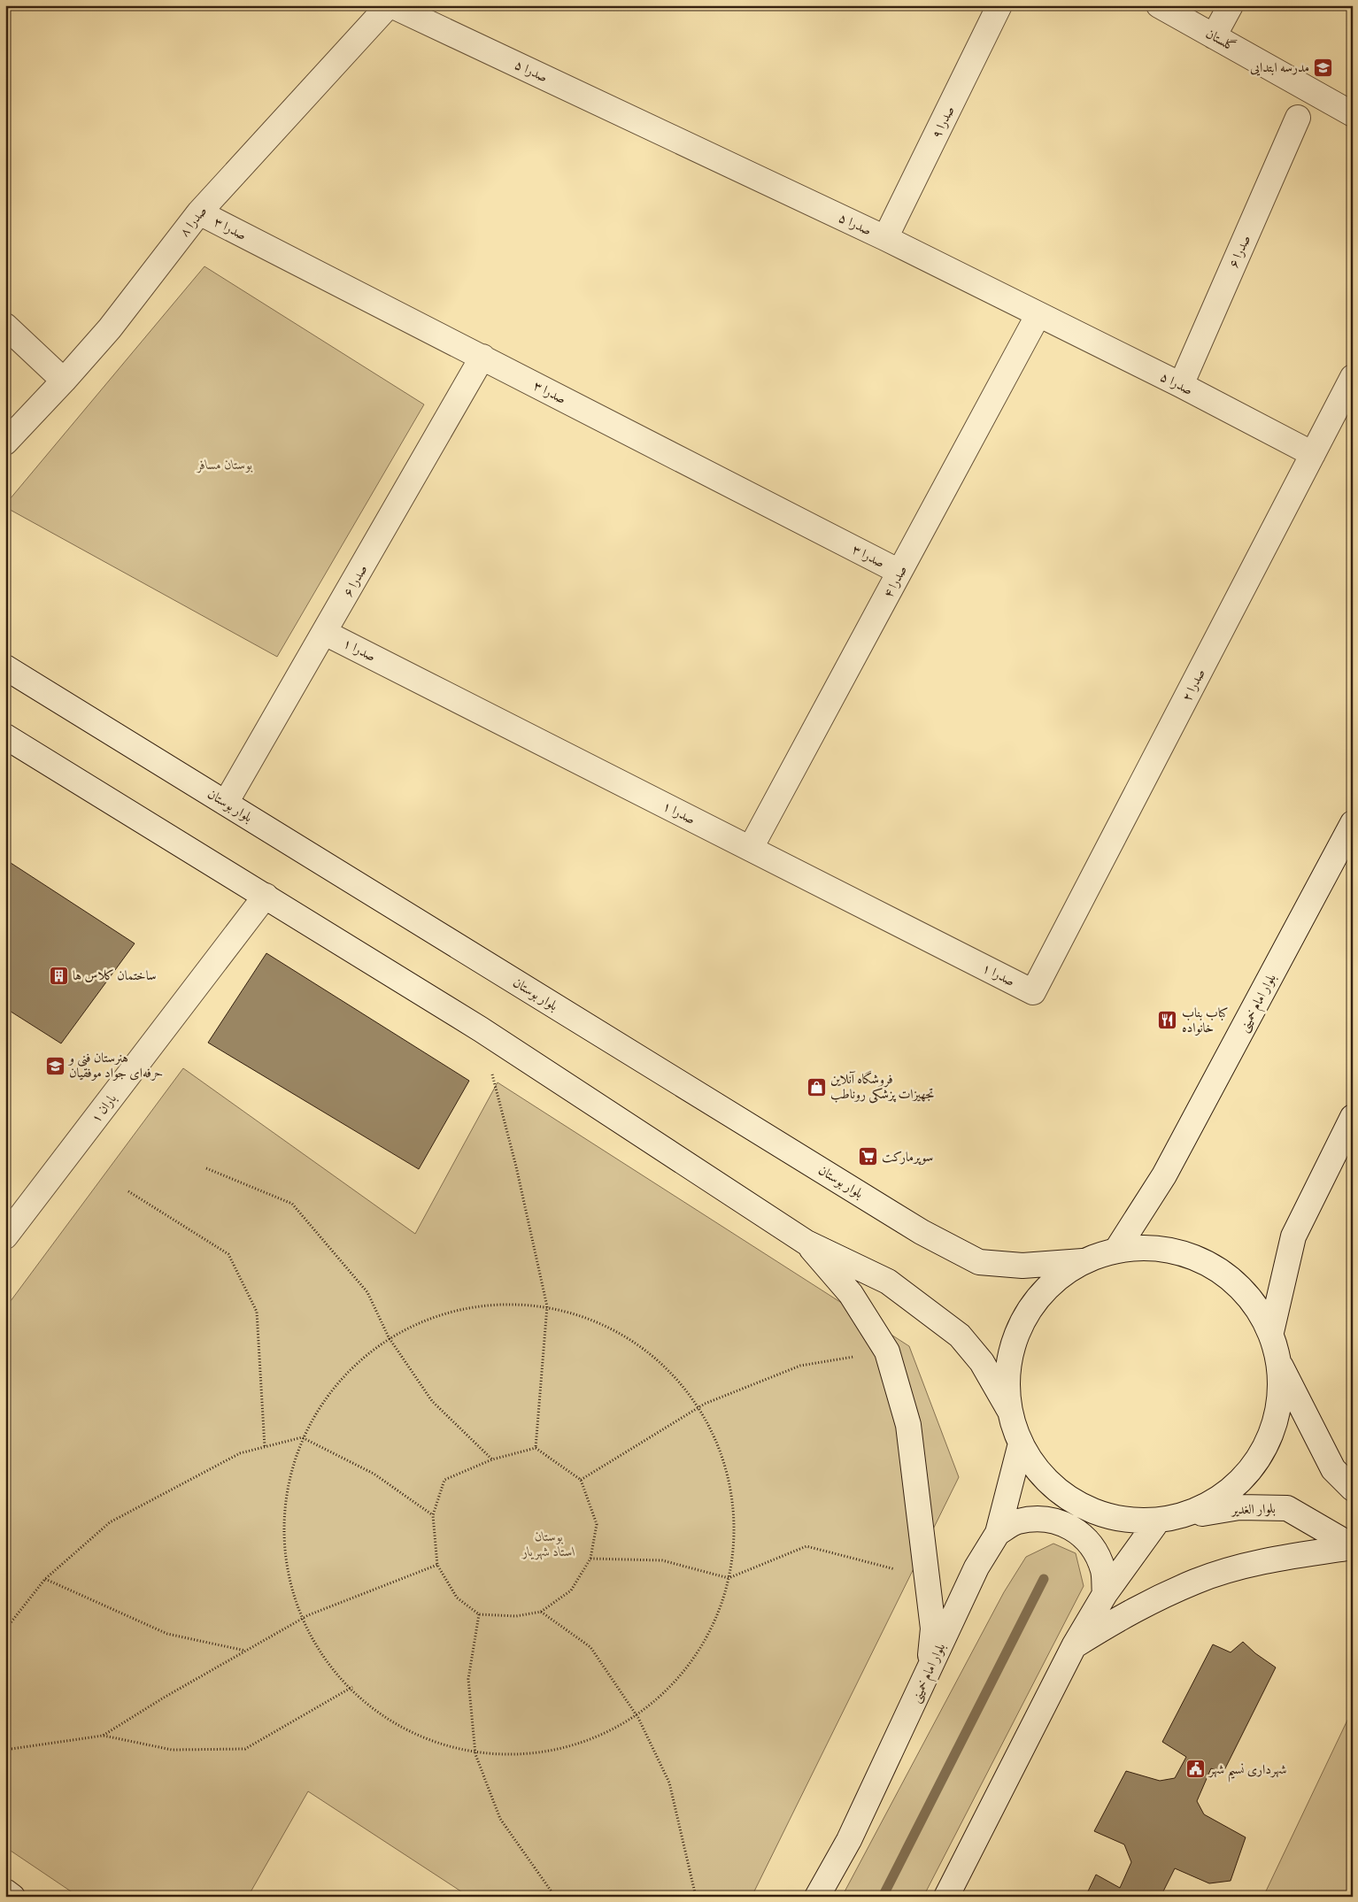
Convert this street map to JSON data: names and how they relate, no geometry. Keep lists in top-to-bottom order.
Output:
{
  "streets": {
    "street": [
      "گلستان",
      "صدرا ۵",
      "صدرا ۹",
      "صدرا ۸",
      "صدرا ۳",
      "صدرا ۶",
      "صدرا ۴",
      "صدرا ۱",
      "صدرا ۲",
      "بلوار بوستان",
      "بلوار امام خمینی",
      "باران ۱",
      "بلوار الغدیر"
    ]
  },
  "crossings": [
    ["صدرا ۵", "صدرا ۹"],
    ["صدرا ۵", "صدرا ۸"],
    ["صدرا ۵", "صدرا ۶"],
    ["صدرا ۵", "صدرا ۴"],
    ["صدرا ۵", "صدرا ۲"],
    ["صدرا ۸", "صدرا ۳"],
    ["صدرا ۳", "صدرا ۶"],
    ["صدرا ۳", "صدرا ۴"],
    ["صدرا ۶", "صدرا ۱"],
    ["صدرا ۶", "بلوار بوستان"],
    ["صدرا ۴", "صدرا ۱"],
    ["صدرا ۱", "صدرا ۲"]
  ],
  "parks": ["بوستان مسافر", "بوستان استاد شهریار"],
  "places": {
    "school or university": ["مدرسه ابتدایی", "هنرستان فنی و حرفه‌ای جواد موفقیان"],
    "building": ["ساختمان کلاس ها"],
    "restaurant": ["کباب بناب خانواده"],
    "shop": ["فروشگاه آنلاین تجهیزات پزشکی روناطب"],
    "supermarket": ["سوپرمارکت"],
    "public building": ["شهرداری نسیم شهر"]
  }
}
